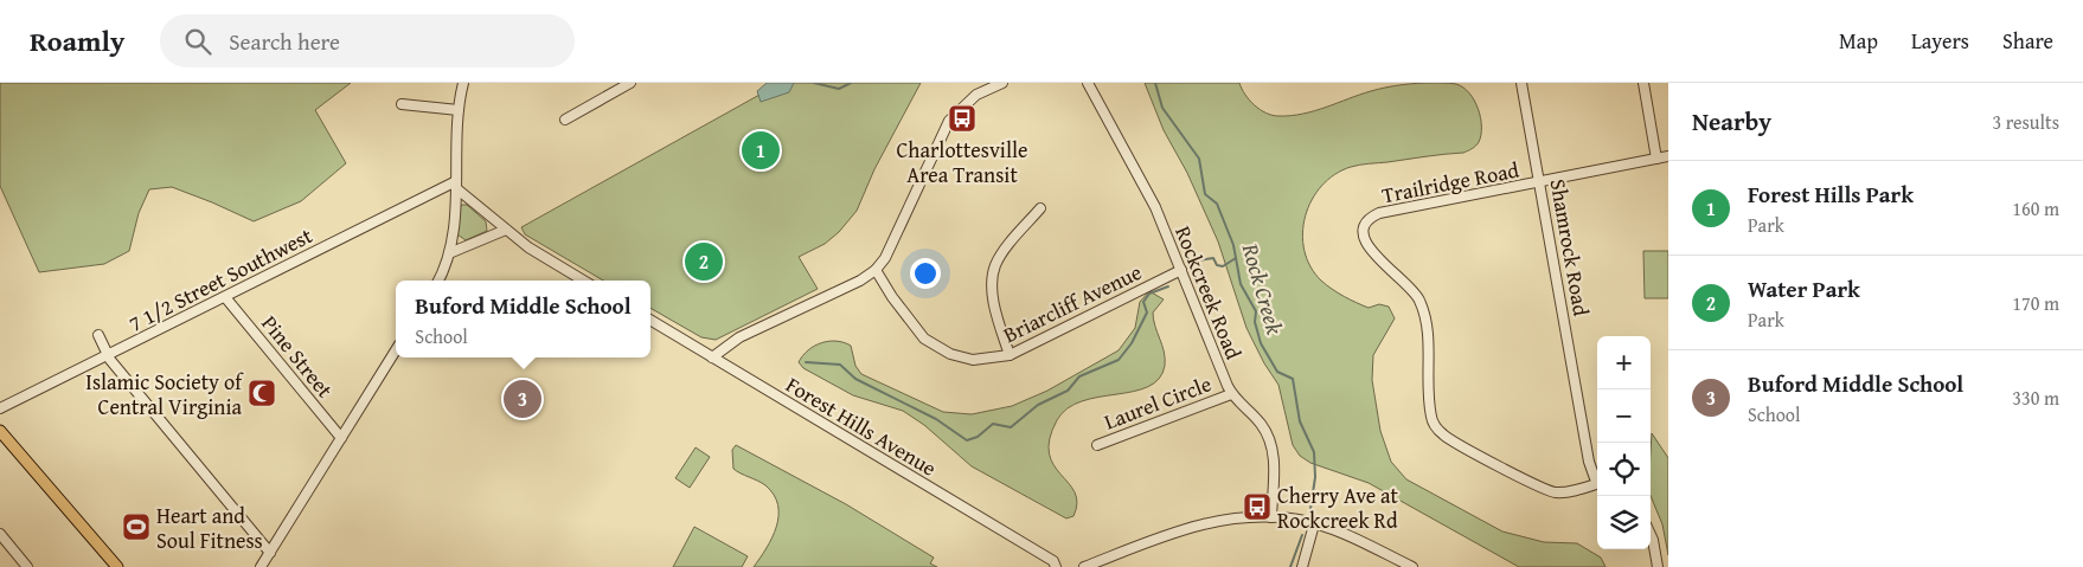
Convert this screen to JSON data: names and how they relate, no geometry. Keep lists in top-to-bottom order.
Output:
{
  "streets": {
    "street": [
      "Trailridge Road",
      "Shamrock Road",
      "7 1/2 Street Southwest",
      "Rockcreek Road",
      "Briarcliff Avenue",
      "Pine Street",
      "Laurel Circle",
      "Forest Hills Avenue"
    ]
  },
  "crossings": [
    ["Trailridge Road", "Shamrock Road"],
    ["7 1/2 Street Southwest", "Pine Street"],
    ["Rockcreek Road", "Briarcliff Avenue"],
    ["Rockcreek Road", "Laurel Circle"]
  ],
  "water": ["Rock Creek"],
  "places": {
    "bus stop": ["Charlottesville Area Transit", "Cherry Ave at Rockcreek Rd"],
    "mosque": ["Islamic Society of Central Virginia"],
    "sports": ["Heart and Soul Fitness"]
  },
  "page": {
    "header": "Roamly",
    "search": "Search here",
    "nav": ["Map", "Layers", "Share"],
    "heading": ["Nearby", "3 results"],
    "pins": ["1", "2", "3"],
    "list": [
      {
        "mark": "1",
        "name": "Forest Hills Park",
        "note": "Park",
        "value": "160 m"
      },
      {
        "mark": "2",
        "name": "Water Park",
        "note": "Park",
        "value": "170 m"
      },
      {
        "mark": "3",
        "name": "Buford Middle School",
        "note": "School",
        "value": "330 m"
      }
    ],
    "popup": ["Buford Middle School", "School"],
    "map_buttons": ["+", "−"]
  }
}
